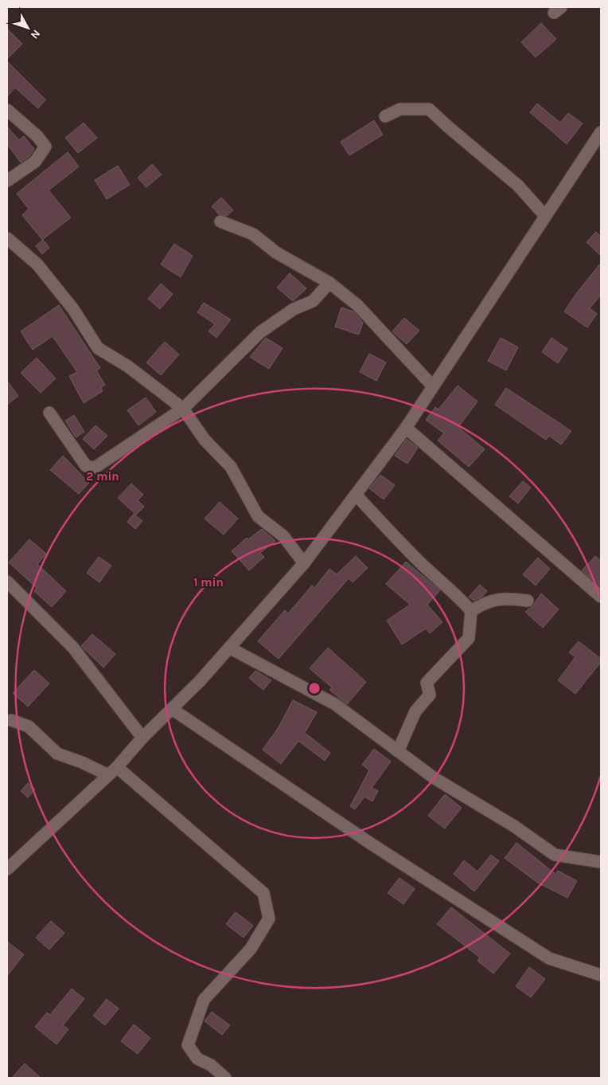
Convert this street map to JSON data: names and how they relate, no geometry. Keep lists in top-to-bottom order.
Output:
{
  "north": "bottom right",
  "rings": ["2 min", "1 min"]
}
